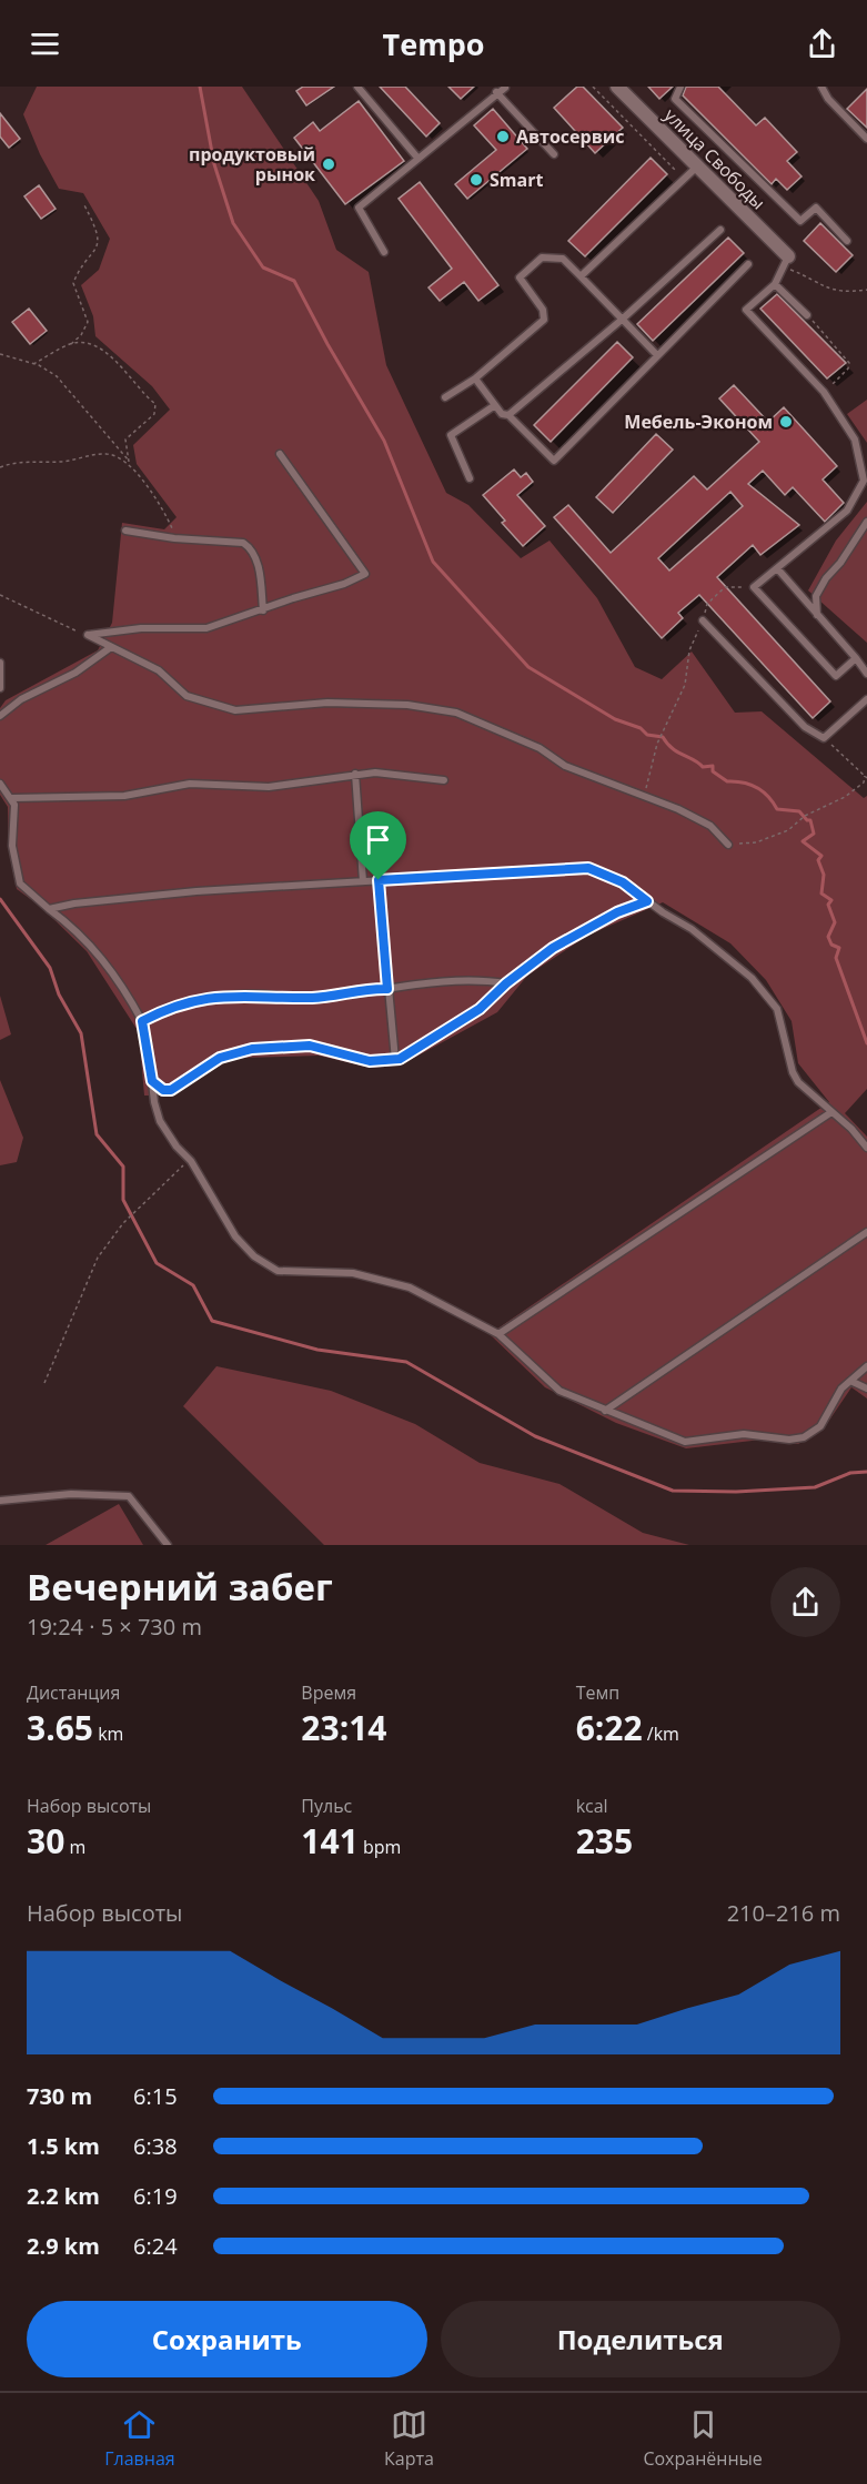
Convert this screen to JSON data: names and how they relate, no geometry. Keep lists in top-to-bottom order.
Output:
{
  "streets": {
    "street": ["улица Свободы"]
  },
  "places": [
    "Автосервис",
    "продуктовый рынок",
    "Smart",
    "Мебель-Эконом"
  ],
  "page": {
    "header": "Tempo",
    "heading": ["Вечерний забег", "19:24 · 5 × 730 m"],
    "stats": [
      ["Дистанция", "3.65 km"],
      ["Время", "23:14"],
      ["Темп", "6:22 /km"],
      ["Набор высоты", "30 m"],
      ["Пульс", "141 bpm"],
      ["kcal", "235"]
    ],
    "chart": ["Набор высоты", "210–216 m"],
    "list": [
      {
        "name": "730 m",
        "note": "6:15"
      },
      {
        "name": "1.5 km",
        "note": "6:38"
      },
      {
        "name": "2.2 km",
        "note": "6:19"
      },
      {
        "name": "2.9 km",
        "note": "6:24"
      }
    ],
    "buttons": ["Сохранить", "Поделиться"],
    "tabs": ["Главная", "Карта", "Сохранённые"]
  }
}
